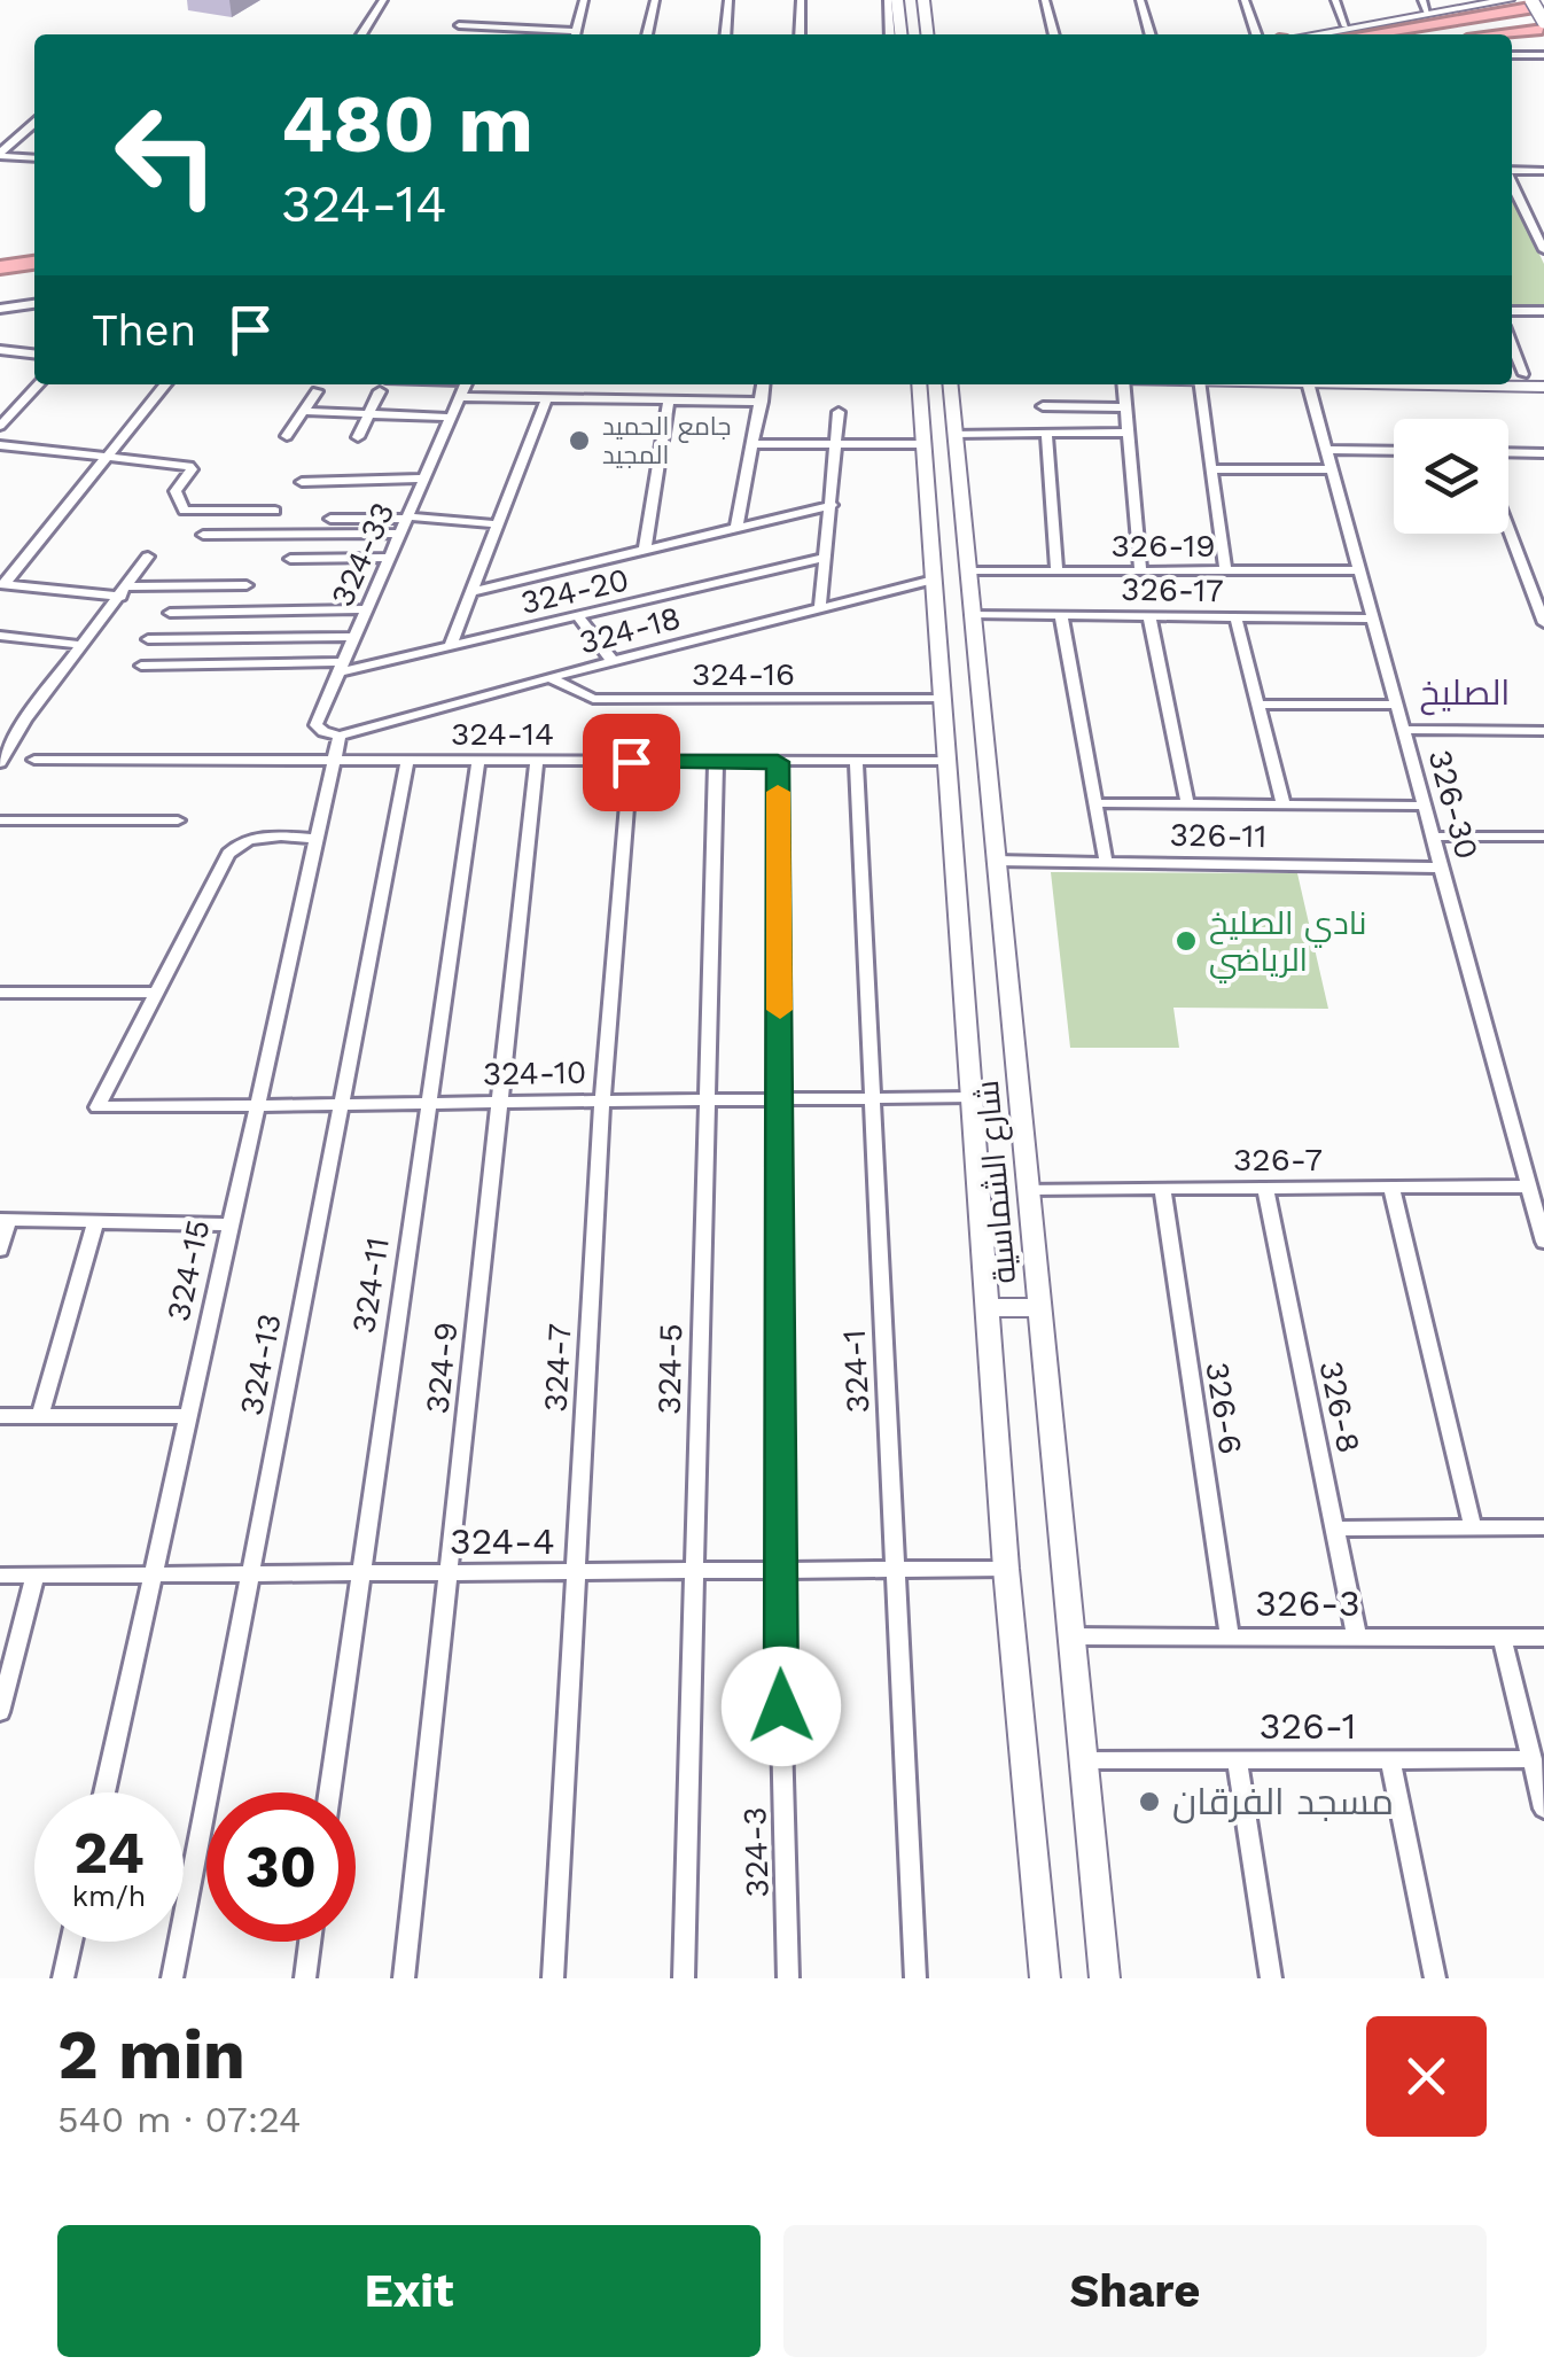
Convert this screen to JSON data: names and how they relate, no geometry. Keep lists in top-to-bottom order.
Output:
{
  "streets": {
    "street": [
      "326-19",
      "324-33",
      "326-17",
      "324-20",
      "324-18",
      "324-16",
      "324-14",
      "326-30",
      "326-11",
      "324-10",
      "326-7",
      "شارع الشماسية",
      "324-15",
      "324-11",
      "324-13",
      "324-9",
      "324-7",
      "324-5",
      "324-1",
      "326-8",
      "326-6",
      "324-4",
      "326-3",
      "326-1",
      "324-3"
    ]
  },
  "crossings": [
    ["326-19", "326-30"],
    ["326-19", "شارع الشماسية"],
    ["324-33", "324-20"],
    ["324-33", "324-18"],
    ["324-33", "324-15"],
    ["326-17", "326-30"],
    ["326-17", "شارع الشماسية"],
    ["324-18", "324-16"],
    ["324-18", "شارع الشماسية"],
    ["324-18", "324-15"],
    ["324-16", "شارع الشماسية"],
    ["324-14", "شارع الشماسية"],
    ["324-14", "324-15"],
    ["324-14", "324-11"],
    ["324-14", "324-13"],
    ["324-14", "324-9"],
    ["324-14", "324-7"],
    ["324-14", "324-5"],
    ["324-14", "324-1"],
    ["324-14", "324-3"],
    ["326-30", "326-11"],
    ["326-30", "326-7"],
    ["326-11", "شارع الشماسية"],
    ["324-10", "شارع الشماسية"],
    ["324-10", "324-15"],
    ["324-10", "324-11"],
    ["324-10", "324-13"],
    ["324-10", "324-9"],
    ["324-10", "324-7"],
    ["324-10", "324-5"],
    ["324-10", "324-1"],
    ["324-10", "324-3"],
    ["326-7", "شارع الشماسية"],
    ["326-7", "326-8"],
    ["326-7", "326-6"],
    ["شارع الشماسية", "324-4"],
    ["شارع الشماسية", "326-3"],
    ["شارع الشماسية", "326-1"],
    ["324-15", "324-4"],
    ["324-11", "324-4"],
    ["324-13", "324-4"],
    ["324-9", "324-4"],
    ["324-7", "324-4"],
    ["324-5", "324-4"],
    ["324-1", "324-4"],
    ["326-8", "326-3"],
    ["326-6", "326-3"],
    ["324-4", "324-3"]
  ],
  "districts": ["الصليخ"],
  "places": ["جامع الحميد المجيد", "نادي الصليخ الرياضي", "مسجد الفرقان"],
  "page": {
    "turn": ["480 m", "324-14"],
    "then": "Then",
    "speed": "24 km/h",
    "limit": "30",
    "heading": ["2 min", "540 m · 07:24"],
    "buttons": ["Exit", "Share"]
  }
}
